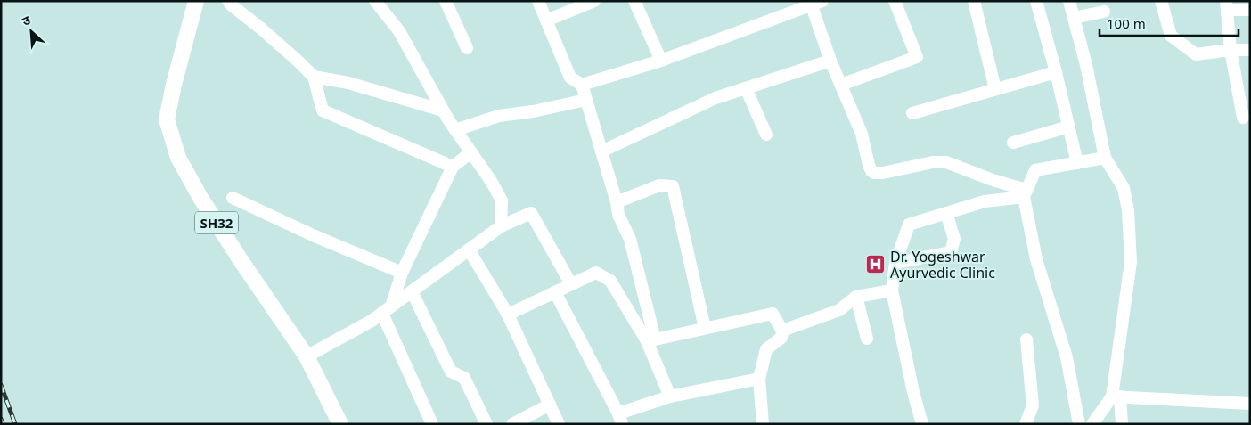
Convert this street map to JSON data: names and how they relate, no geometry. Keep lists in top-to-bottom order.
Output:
{
  "streets": {
    "main road": ["SH32"]
  },
  "places": {
    "hospital": ["Dr. Yogeshwar Ayurvedic Clinic"]
  },
  "scale_bar": "100 m",
  "north": "top left"
}
